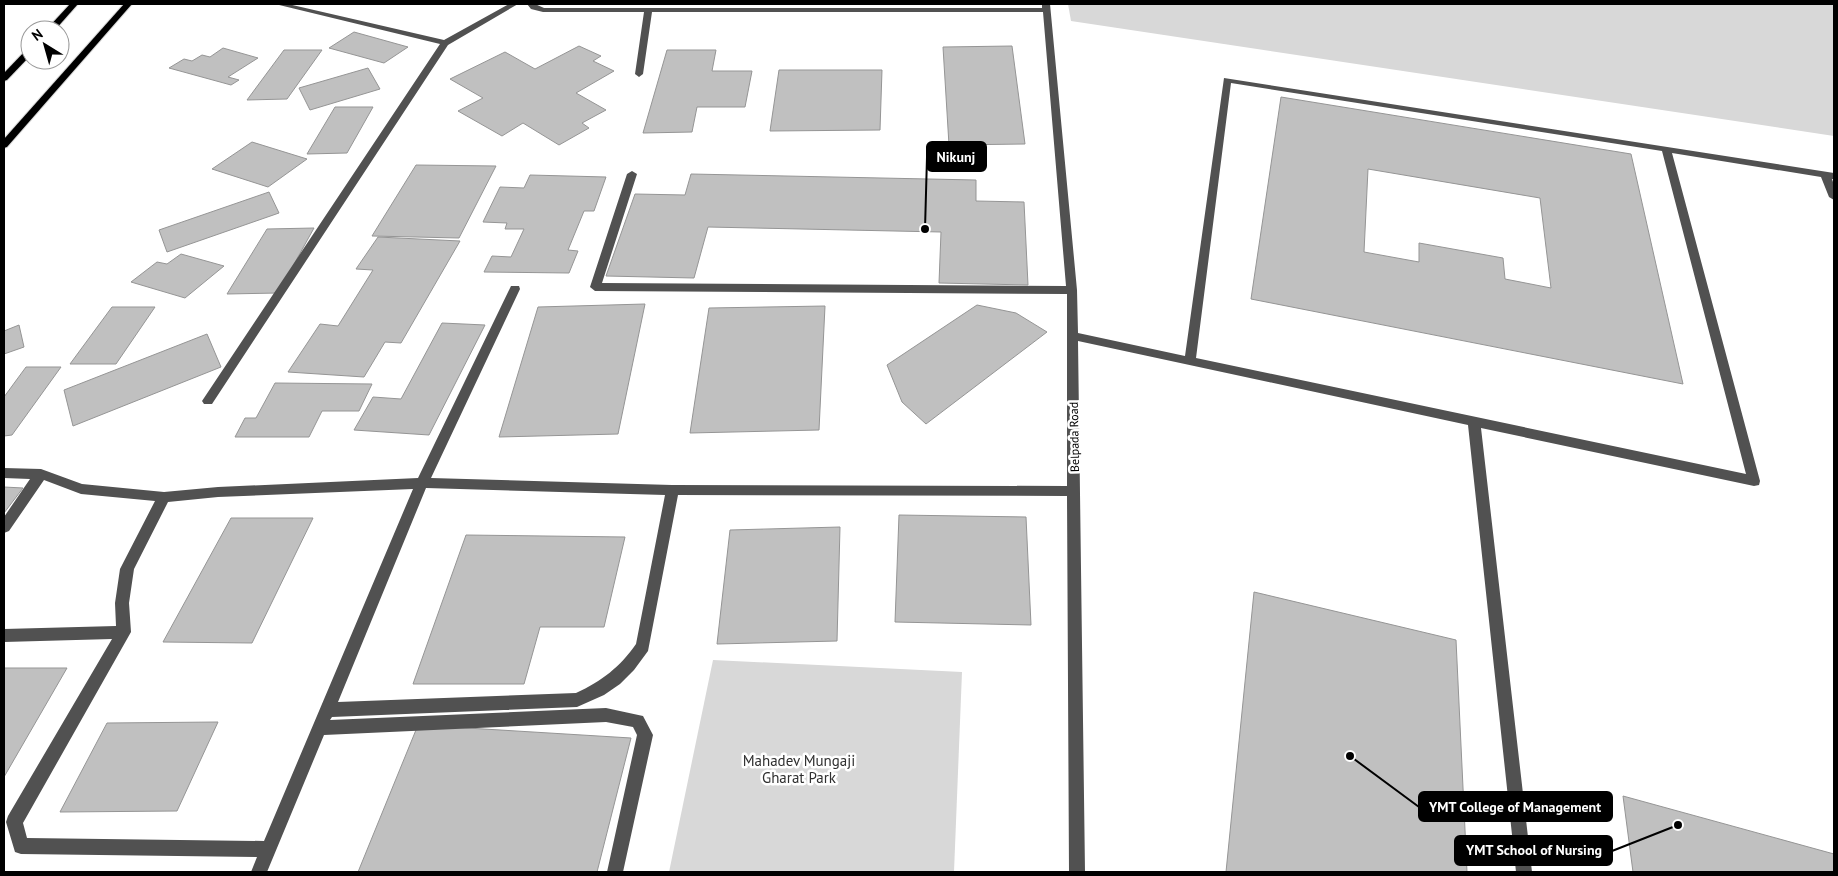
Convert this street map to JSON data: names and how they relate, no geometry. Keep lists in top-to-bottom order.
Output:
{
  "streets": {
    "street": ["Belpada Road"]
  },
  "parks": ["Mahadev Mungaji Gharat Park"],
  "places": ["Nikunj", "YMT College of Management", "YMT School of Nursing"],
  "north": "top left"
}
